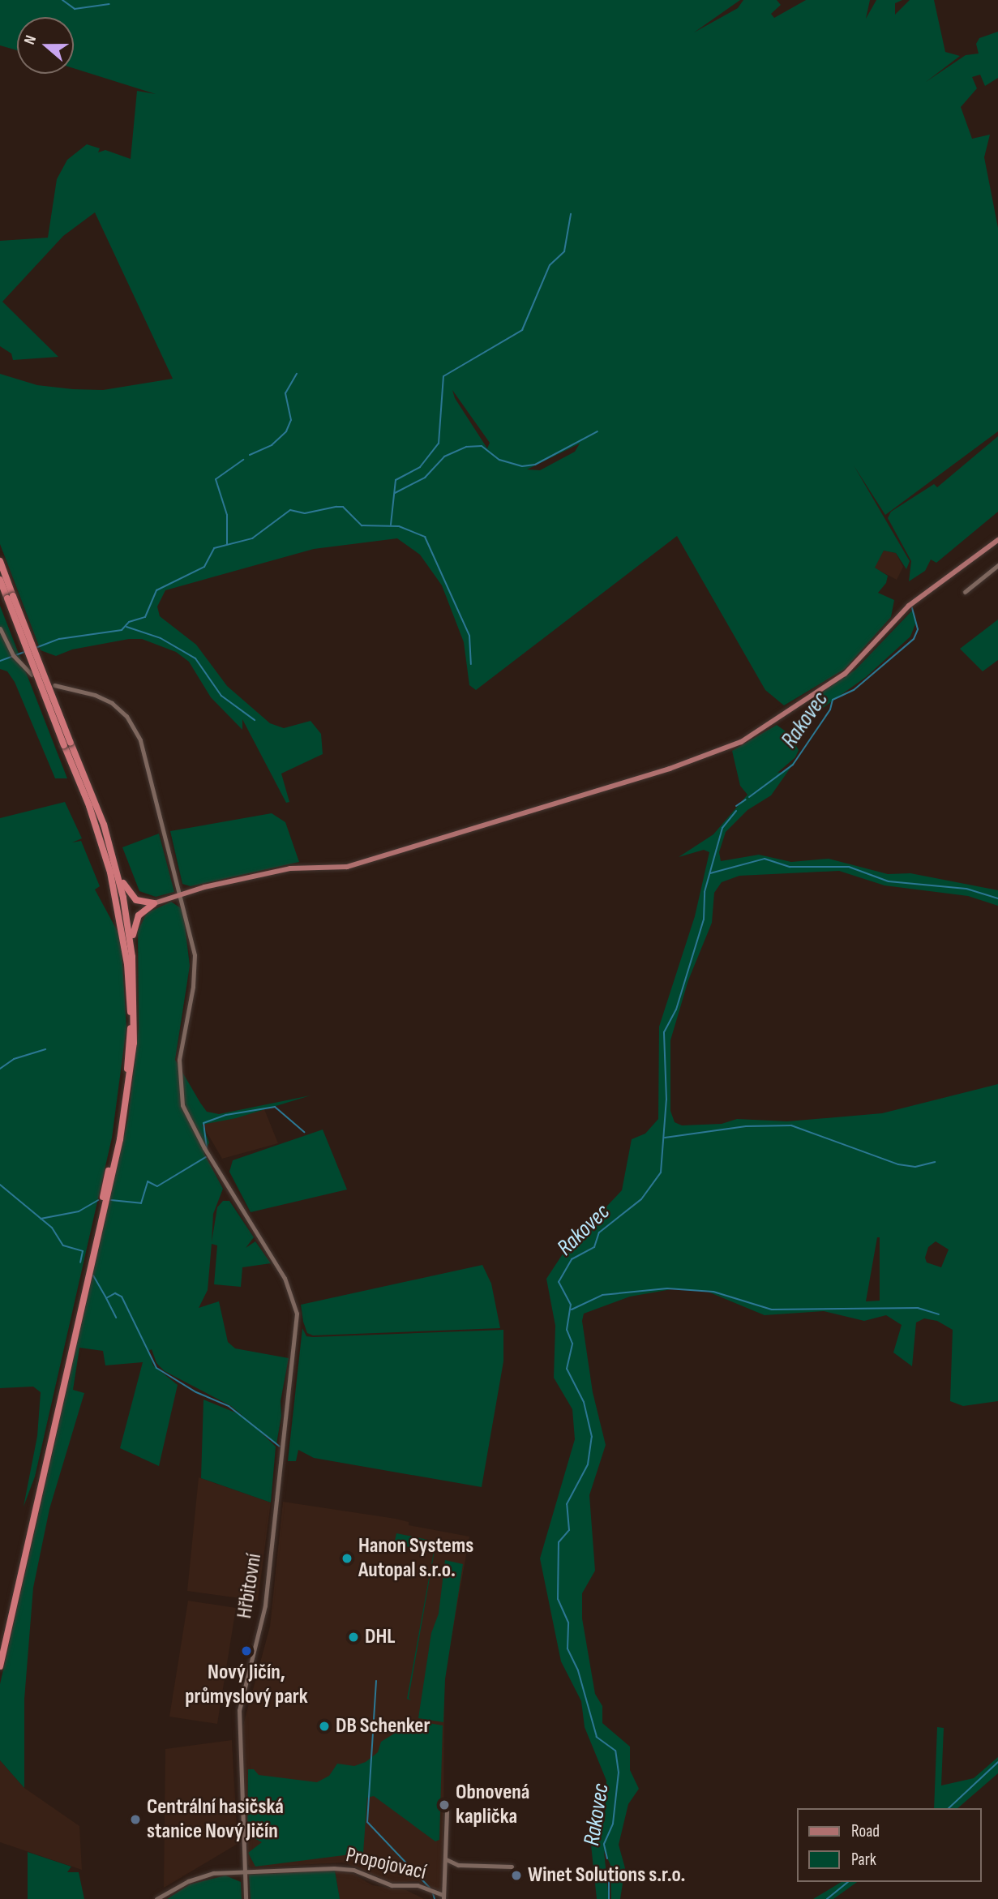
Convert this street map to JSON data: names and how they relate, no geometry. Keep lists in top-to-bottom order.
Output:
{
  "streets": {
    "street": ["Hřbitovní", "Propojovací"]
  },
  "crossings": [
    ["Hřbitovní", "Propojovací"]
  ],
  "water": ["Rakovec"],
  "places": [
    "Hanon Systems Autopal s.r.o.",
    "DHL",
    "Nový Jičín, průmyslový park",
    "DB Schenker",
    "Obnovená kaplička",
    "Centrální hasičská stanice Nový Jičín",
    "Winet Solutions s.r.o."
  ],
  "legend": ["Road", "Park"],
  "north": "left"
}
